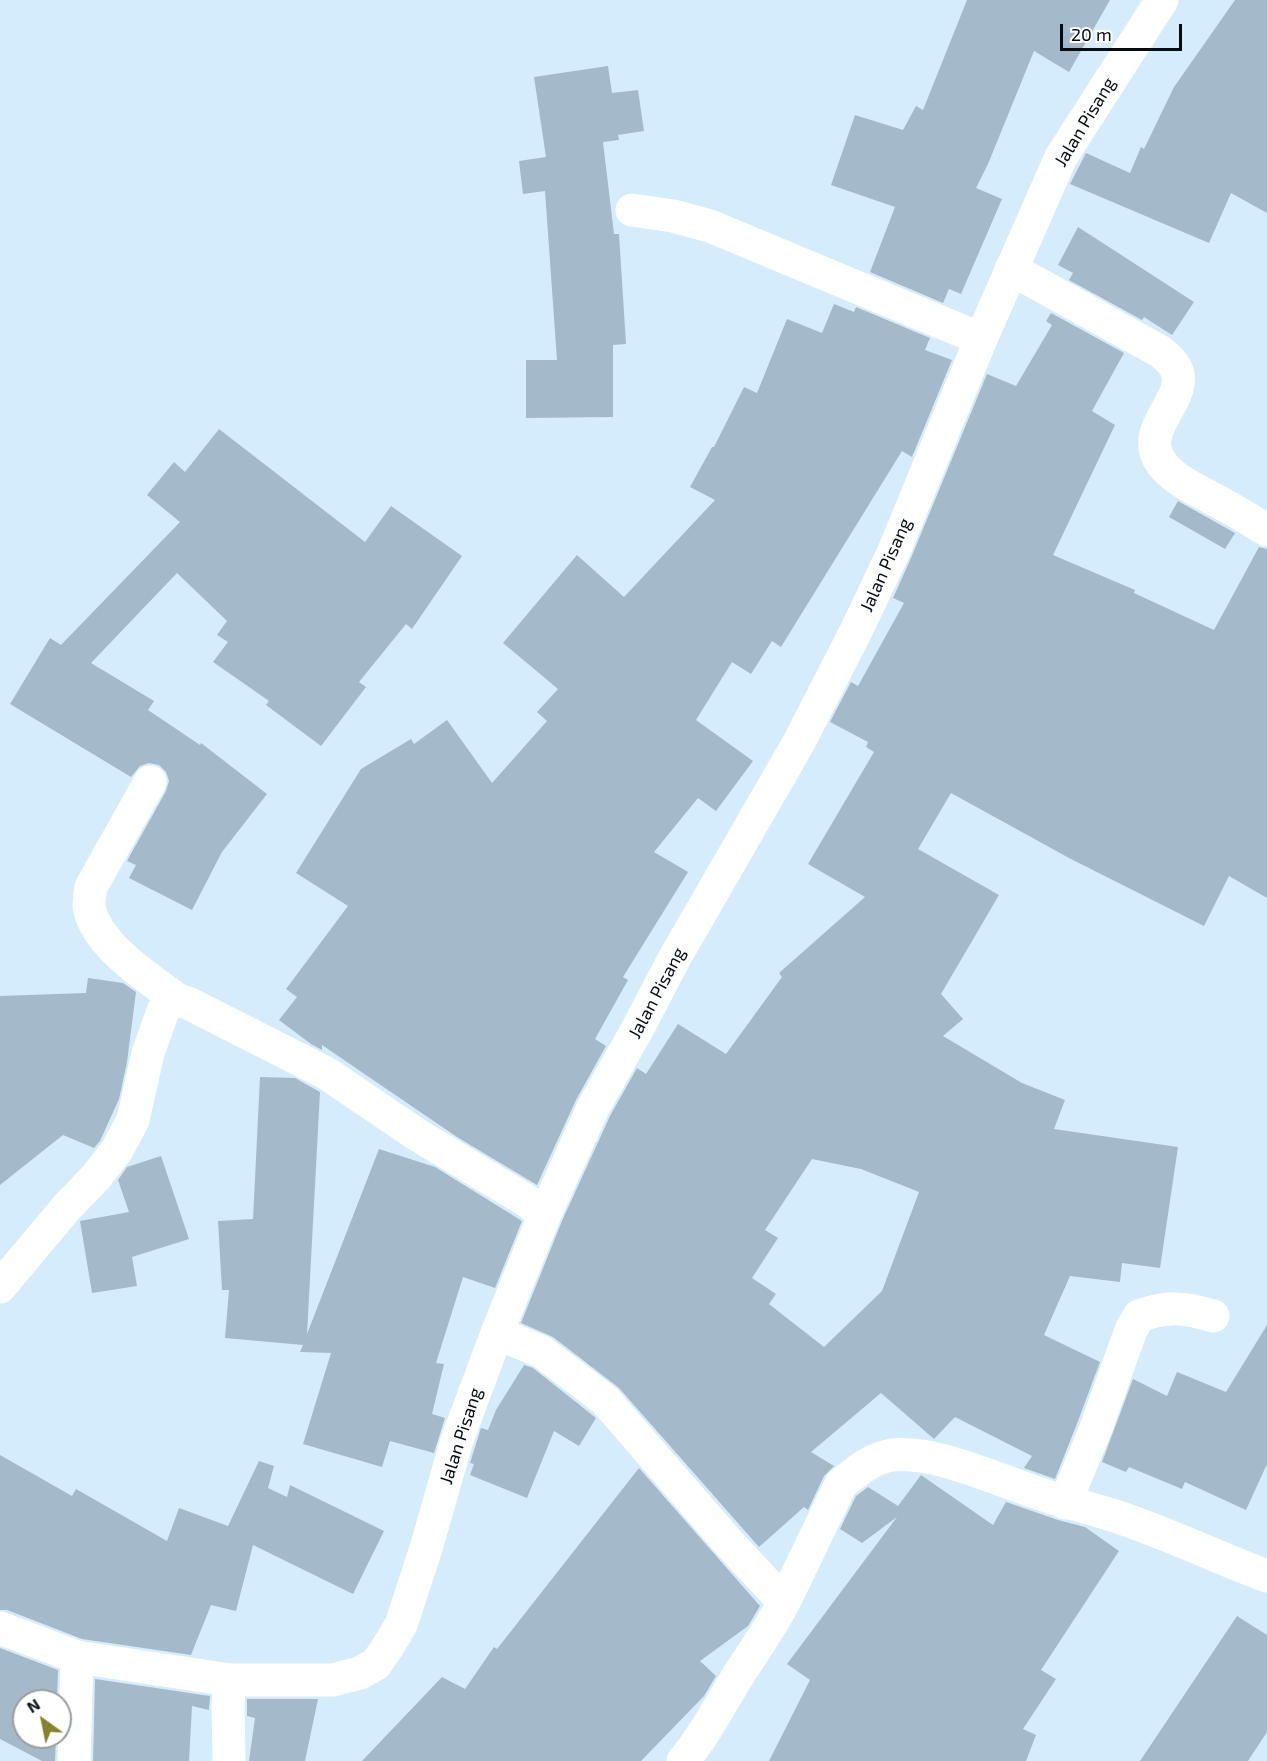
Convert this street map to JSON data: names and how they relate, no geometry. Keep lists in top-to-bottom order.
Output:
{
  "streets": {
    "street": ["Jalan Pisang"]
  },
  "scale_bar": "20 m",
  "north": "top left"
}
